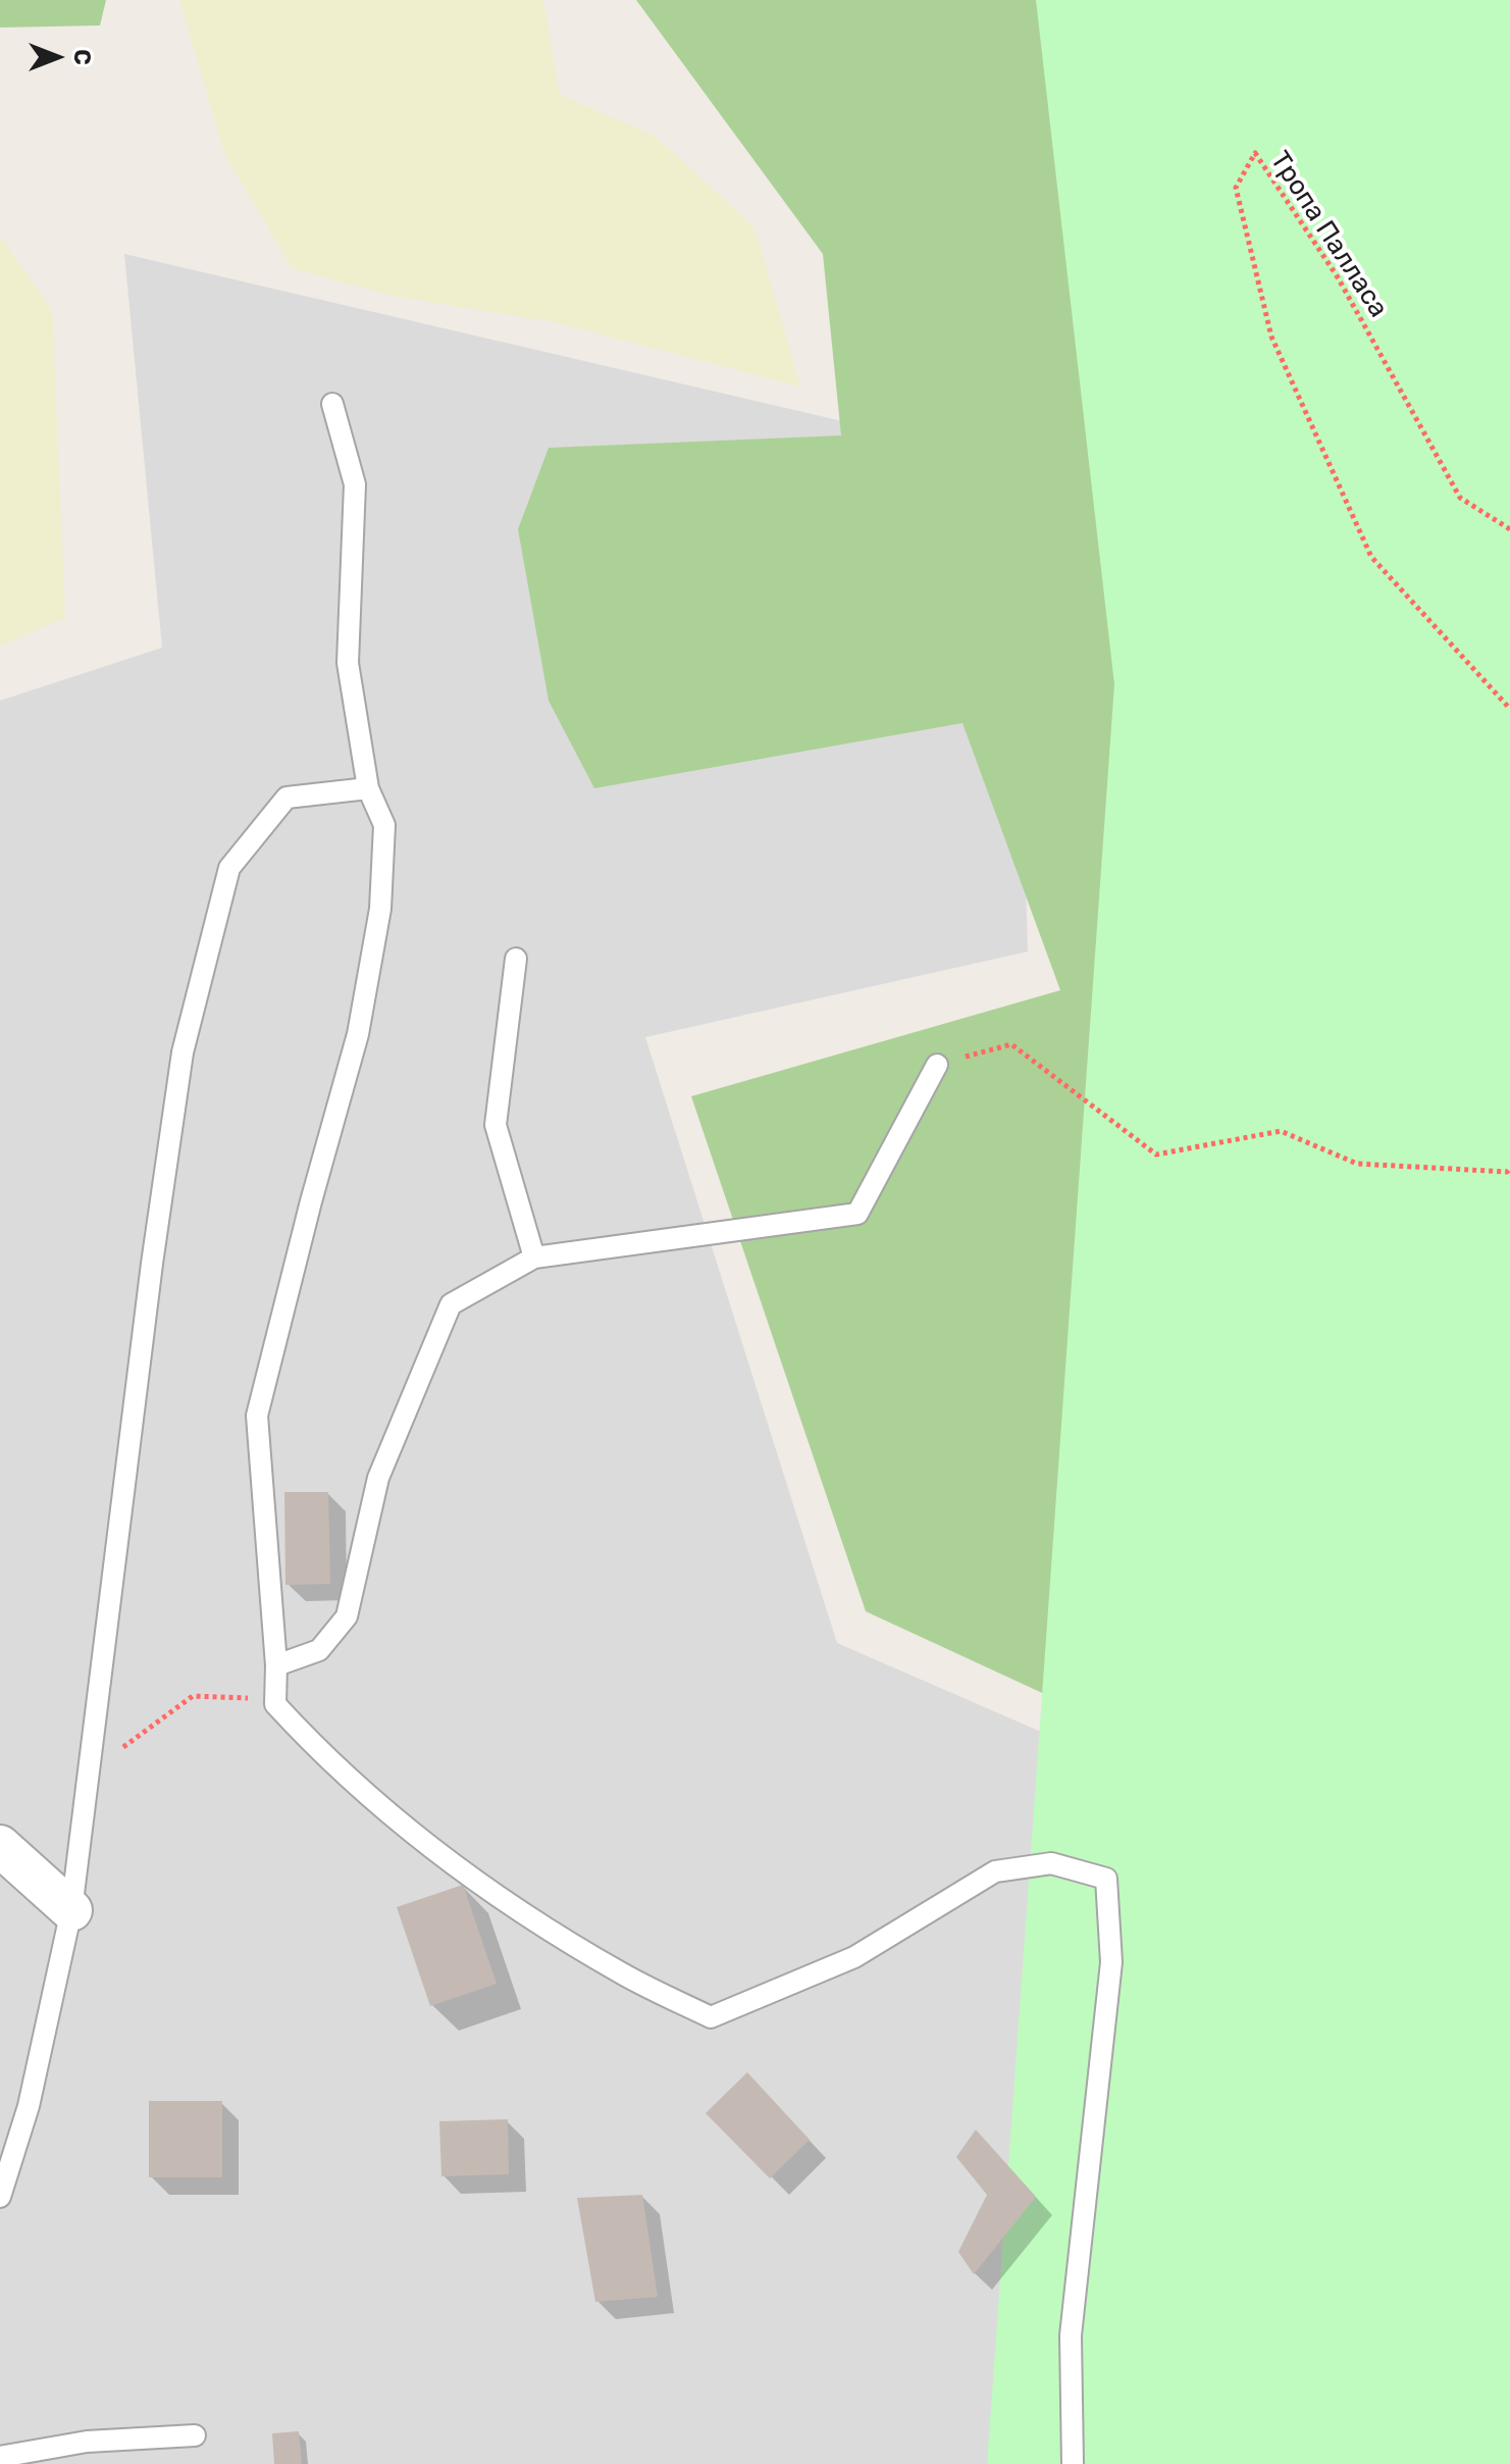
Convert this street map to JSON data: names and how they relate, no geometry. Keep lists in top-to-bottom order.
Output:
{
  "streets": {
    "path": ["Тропа Палласа"]
  },
  "north": "right"
}
